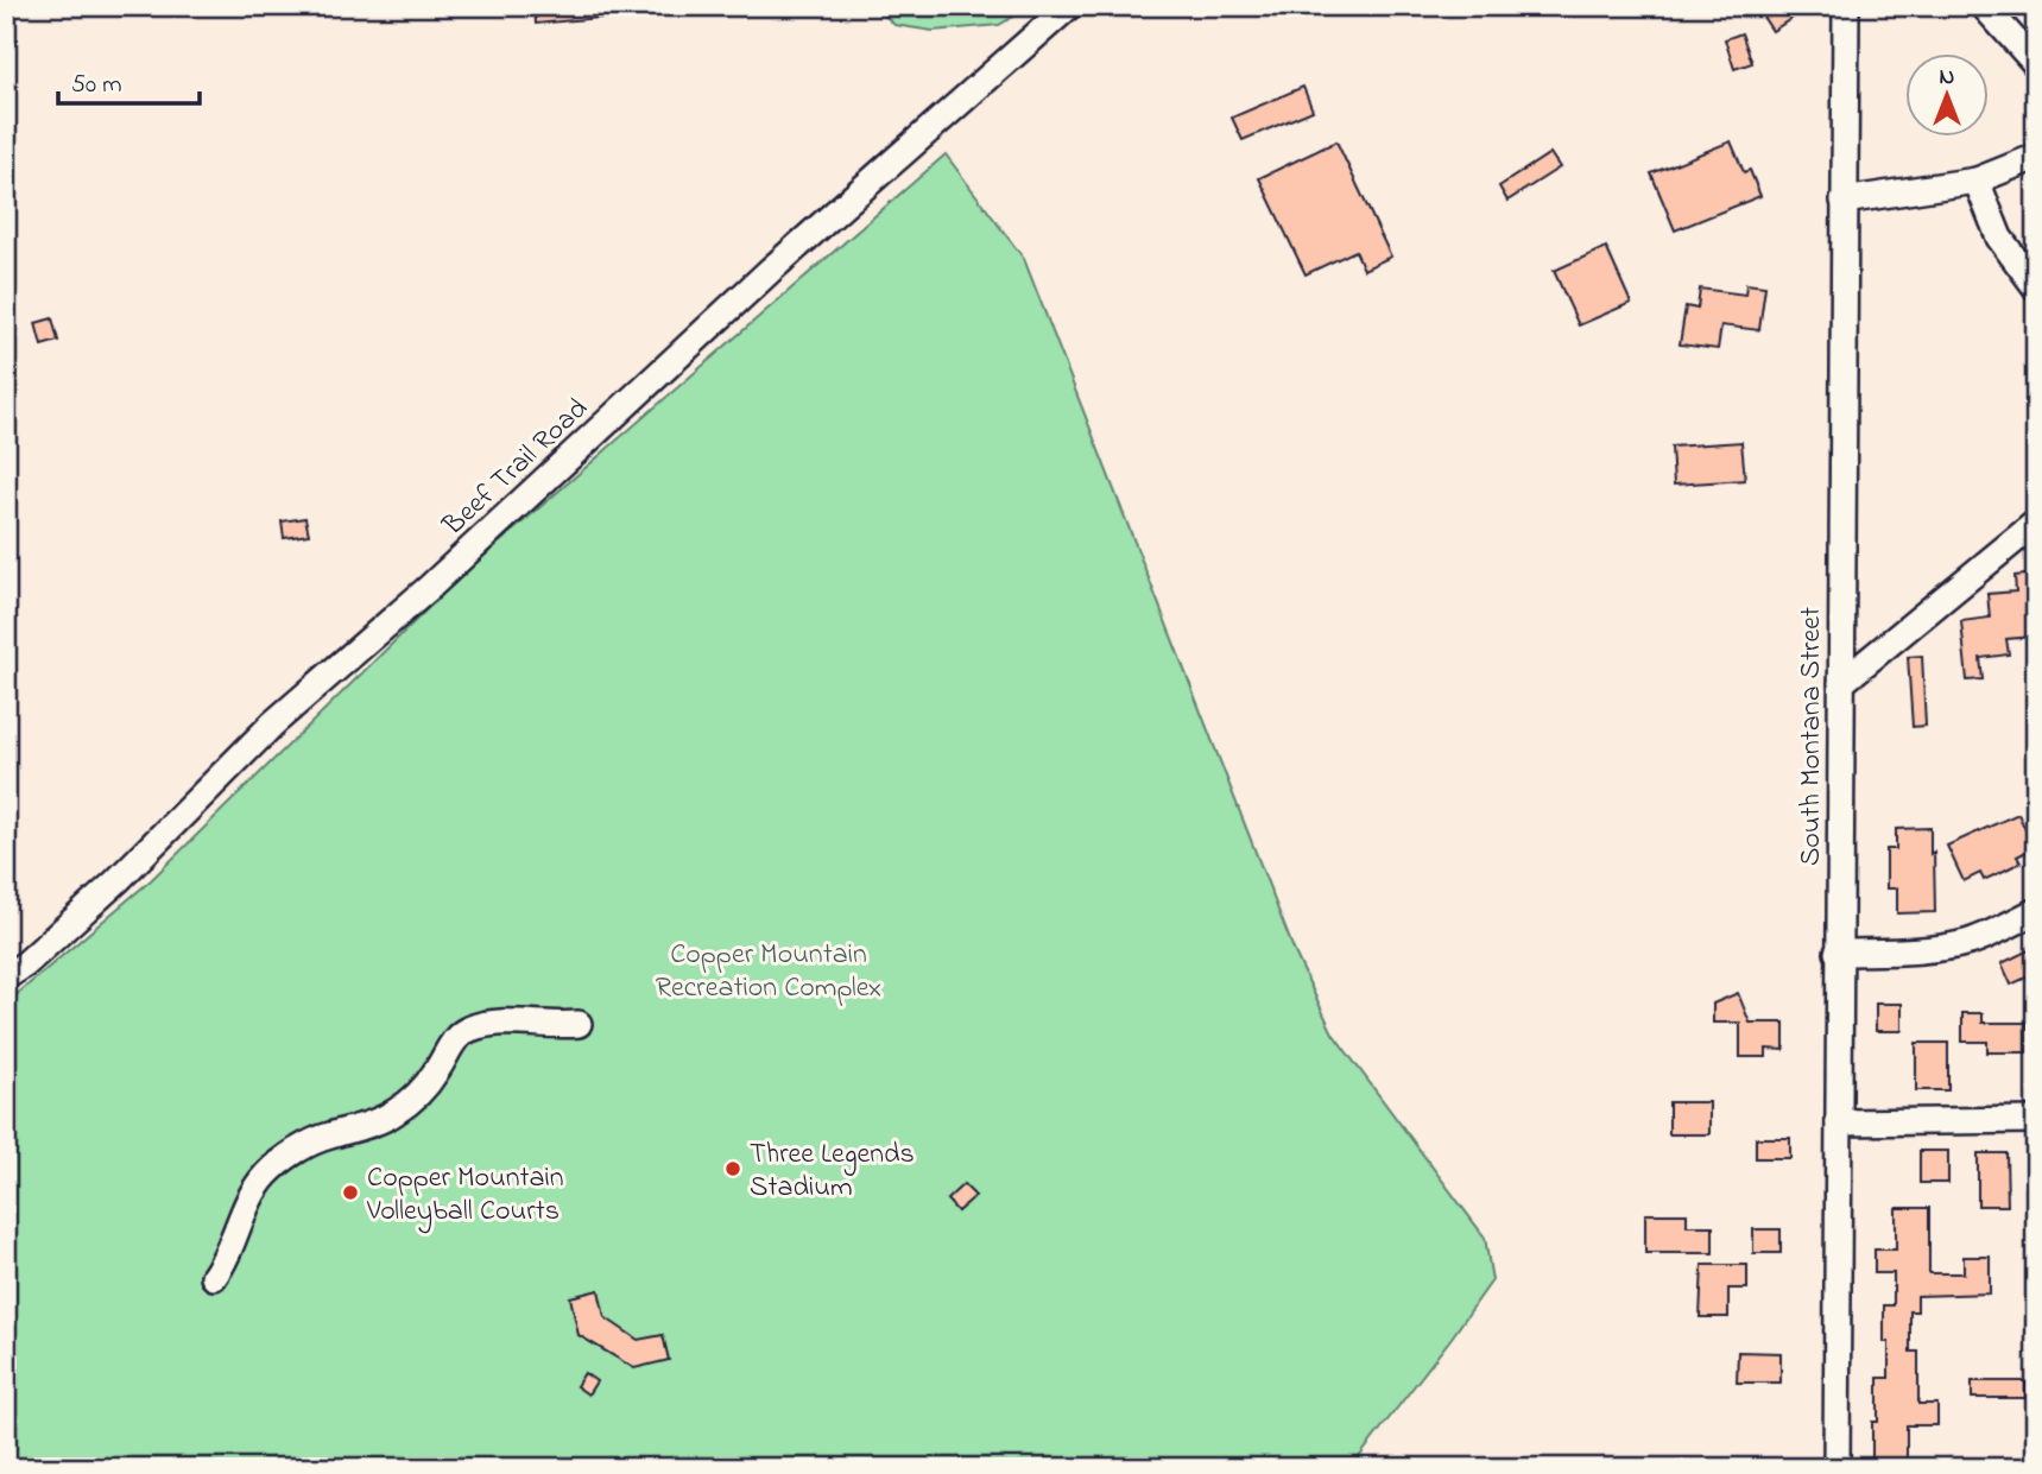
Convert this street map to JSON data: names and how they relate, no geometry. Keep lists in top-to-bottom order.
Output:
{
  "streets": {
    "street": ["Beef Trail Road", "South Montana Street"]
  },
  "parks": ["Copper Mountain Recreation Complex"],
  "places": ["Three Legends Stadium", "Copper Mountain Volleyball Courts"],
  "scale_bar": "50 m",
  "north": "top"
}
